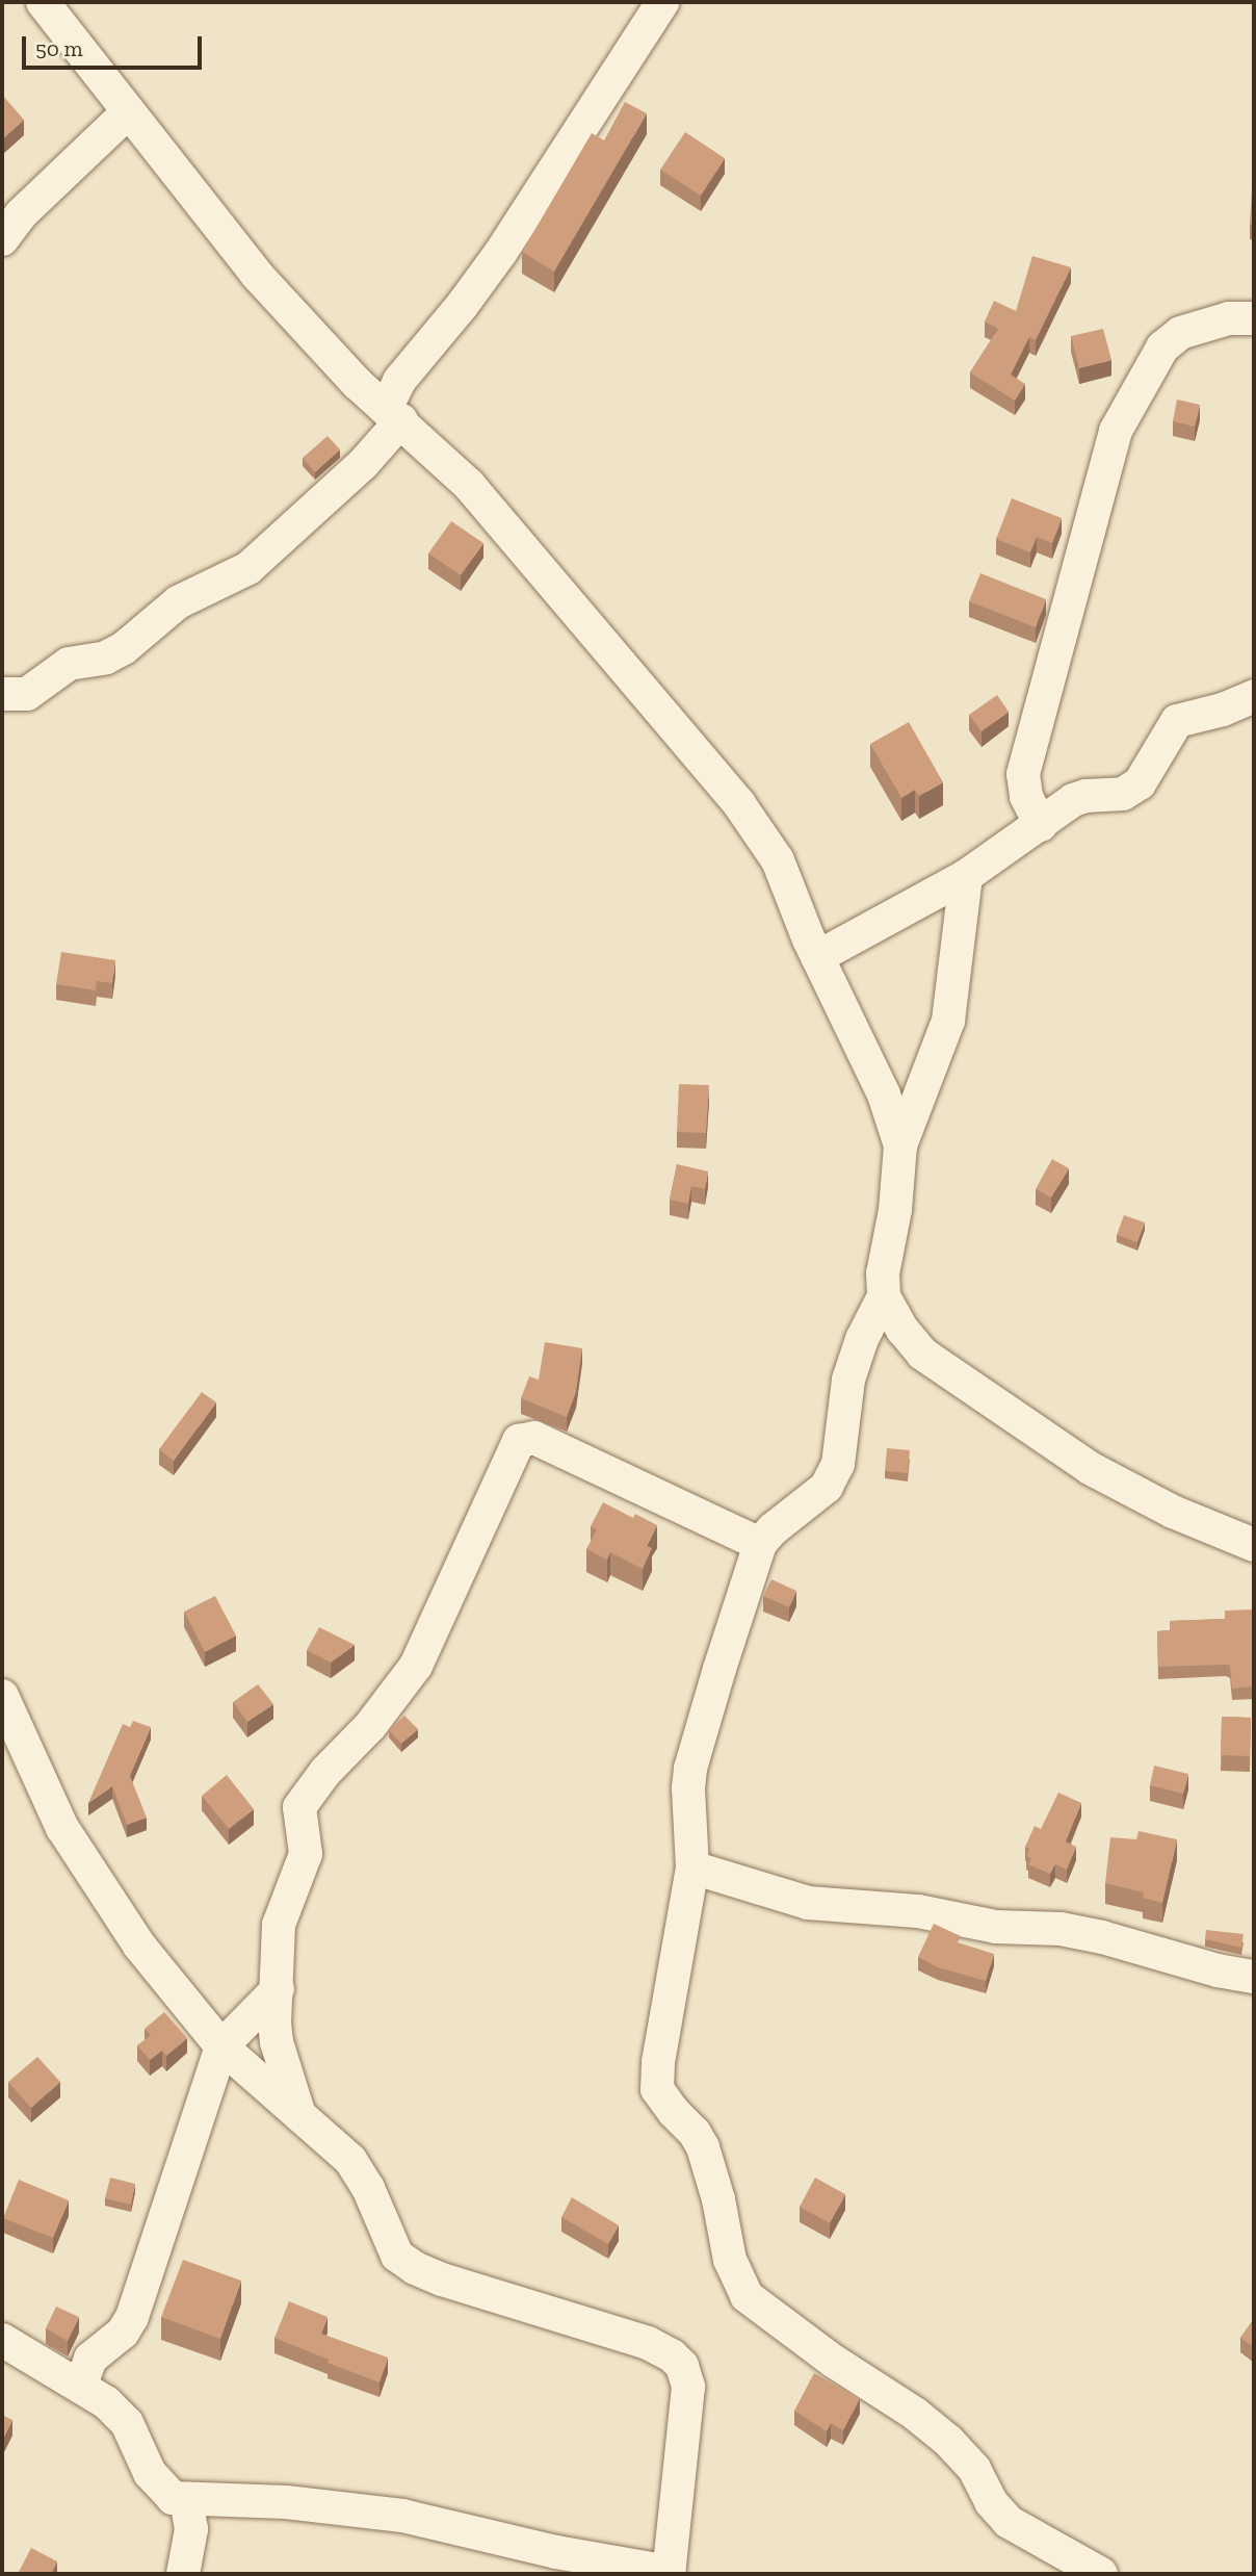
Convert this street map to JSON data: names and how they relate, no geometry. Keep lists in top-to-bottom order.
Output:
{
  "scale_bar": "50 m"
}
